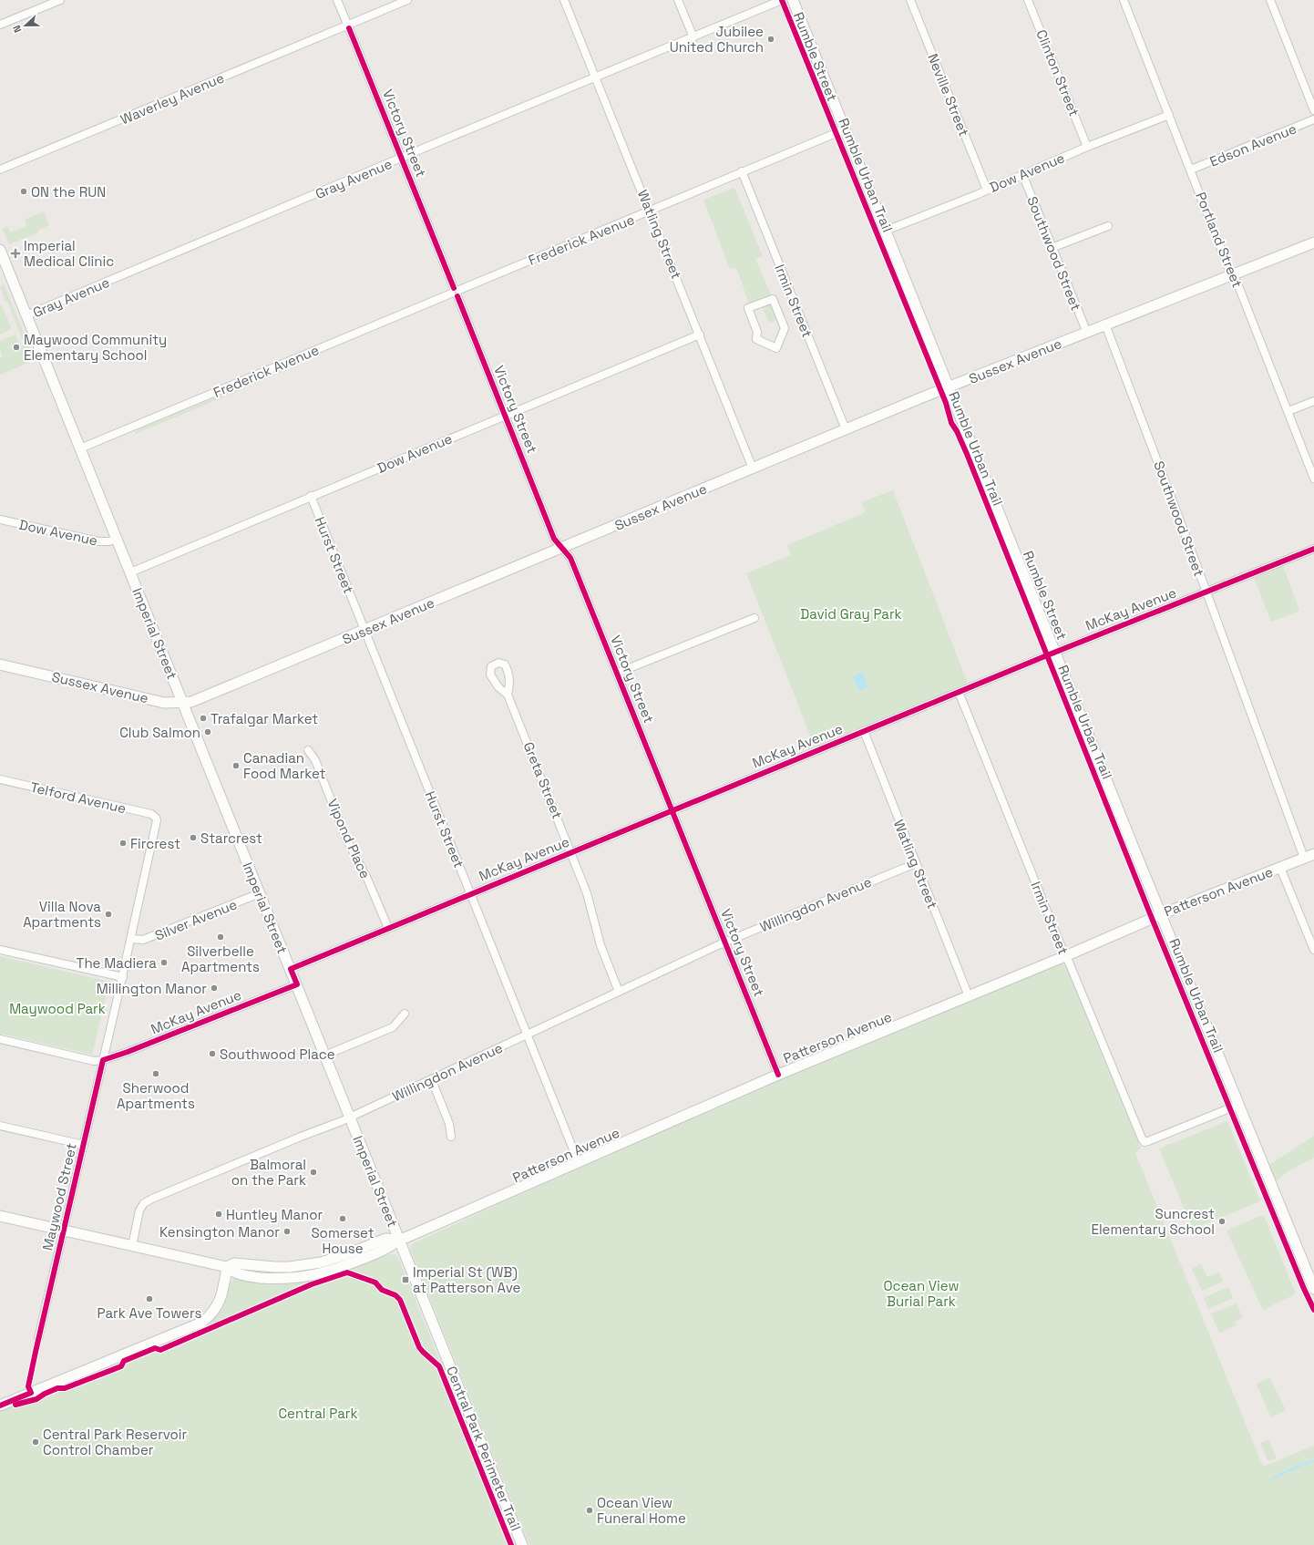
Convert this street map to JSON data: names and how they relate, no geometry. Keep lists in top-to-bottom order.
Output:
{
  "streets": {
    "street": [
      "Rumble Street",
      "Clinton Street",
      "Neville Street",
      "Waverley Avenue",
      "Victory Street",
      "Edson Avenue",
      "Dow Avenue",
      "Gray Avenue",
      "Watling Street",
      "Frederick Avenue",
      "Portland Street",
      "Southwood Street",
      "Irmin Street",
      "Sussex Avenue",
      "Hurst Street",
      "McKay Avenue",
      "Imperial Street",
      "Greta Street",
      "Telford Avenue",
      "Vipond Place",
      "Patterson Avenue",
      "Willingdon Avenue",
      "Silver Avenue",
      "Maywood Street"
    ],
    "cycle path": ["Rumble Urban Trail", "Central Park Perimeter Trail"]
  },
  "crossings": [
    ["Rumble Street", "Dow Avenue"],
    ["Rumble Street", "Frederick Avenue"],
    ["Rumble Street", "Irmin Street"],
    ["Rumble Street", "Sussex Avenue"],
    ["Rumble Street", "McKay Avenue"],
    ["Rumble Street", "Patterson Avenue"],
    ["Clinton Street", "Dow Avenue"],
    ["Neville Street", "Dow Avenue"],
    ["Waverley Avenue", "Victory Street"],
    ["Victory Street", "Dow Avenue"],
    ["Victory Street", "Gray Avenue"],
    ["Victory Street", "Frederick Avenue"],
    ["Victory Street", "Sussex Avenue"],
    ["Victory Street", "McKay Avenue"],
    ["Victory Street", "Patterson Avenue"],
    ["Victory Street", "Willingdon Avenue"],
    ["Edson Avenue", "Portland Street"],
    ["Dow Avenue", "Watling Street"],
    ["Dow Avenue", "Portland Street"],
    ["Dow Avenue", "Southwood Street"],
    ["Dow Avenue", "Hurst Street"],
    ["Dow Avenue", "Imperial Street"],
    ["Gray Avenue", "Watling Street"],
    ["Gray Avenue", "Imperial Street"],
    ["Watling Street", "Frederick Avenue"],
    ["Watling Street", "Sussex Avenue"],
    ["Watling Street", "McKay Avenue"],
    ["Watling Street", "Patterson Avenue"],
    ["Watling Street", "Willingdon Avenue"],
    ["Frederick Avenue", "Irmin Street"],
    ["Frederick Avenue", "Imperial Street"],
    ["Portland Street", "Sussex Avenue"],
    ["Southwood Street", "Sussex Avenue"],
    ["Southwood Street", "McKay Avenue"],
    ["Southwood Street", "Patterson Avenue"],
    ["Irmin Street", "Sussex Avenue"],
    ["Irmin Street", "McKay Avenue"],
    ["Irmin Street", "Patterson Avenue"],
    ["Sussex Avenue", "Hurst Street"],
    ["Sussex Avenue", "Imperial Street"],
    ["Hurst Street", "McKay Avenue"],
    ["Hurst Street", "Patterson Avenue"],
    ["Hurst Street", "Willingdon Avenue"],
    ["McKay Avenue", "Imperial Street"],
    ["McKay Avenue", "Greta Street"],
    ["McKay Avenue", "Vipond Place"],
    ["McKay Avenue", "Maywood Street"],
    ["Imperial Street", "Patterson Avenue"],
    ["Imperial Street", "Willingdon Avenue"],
    ["Imperial Street", "Silver Avenue"],
    ["Greta Street", "Willingdon Avenue"],
    ["Telford Avenue", "Maywood Street"],
    ["Silver Avenue", "Maywood Street"]
  ],
  "parks": [
    "David Gray Park",
    "Maywood Park",
    "Ocean View Burial Park",
    "Central Park"
  ],
  "places": {
    "other": [
      "Jubilee United Church",
      "ON the RUN",
      "Maywood Community Elementary School",
      "Trafalgar Market",
      "Club Salmon",
      "Canadian Food Market",
      "Starcrest",
      "Fircrest",
      "Villa Nova Apartments",
      "Silverbelle Apartments",
      "The Madiera",
      "Millington Manor",
      "Southwood Place",
      "Sherwood Apartments",
      "Balmoral on the Park",
      "Huntley Manor",
      "Somerset House",
      "Suncrest Elementary School",
      "Kensington Manor",
      "Park Ave Towers",
      "Central Park Reservoir Control Chamber",
      "Ocean View Funeral Home"
    ],
    "health": ["Imperial Medical Clinic"],
    "transit": ["Imperial St (WB) at Patterson Ave"]
  },
  "north": "left"
}
